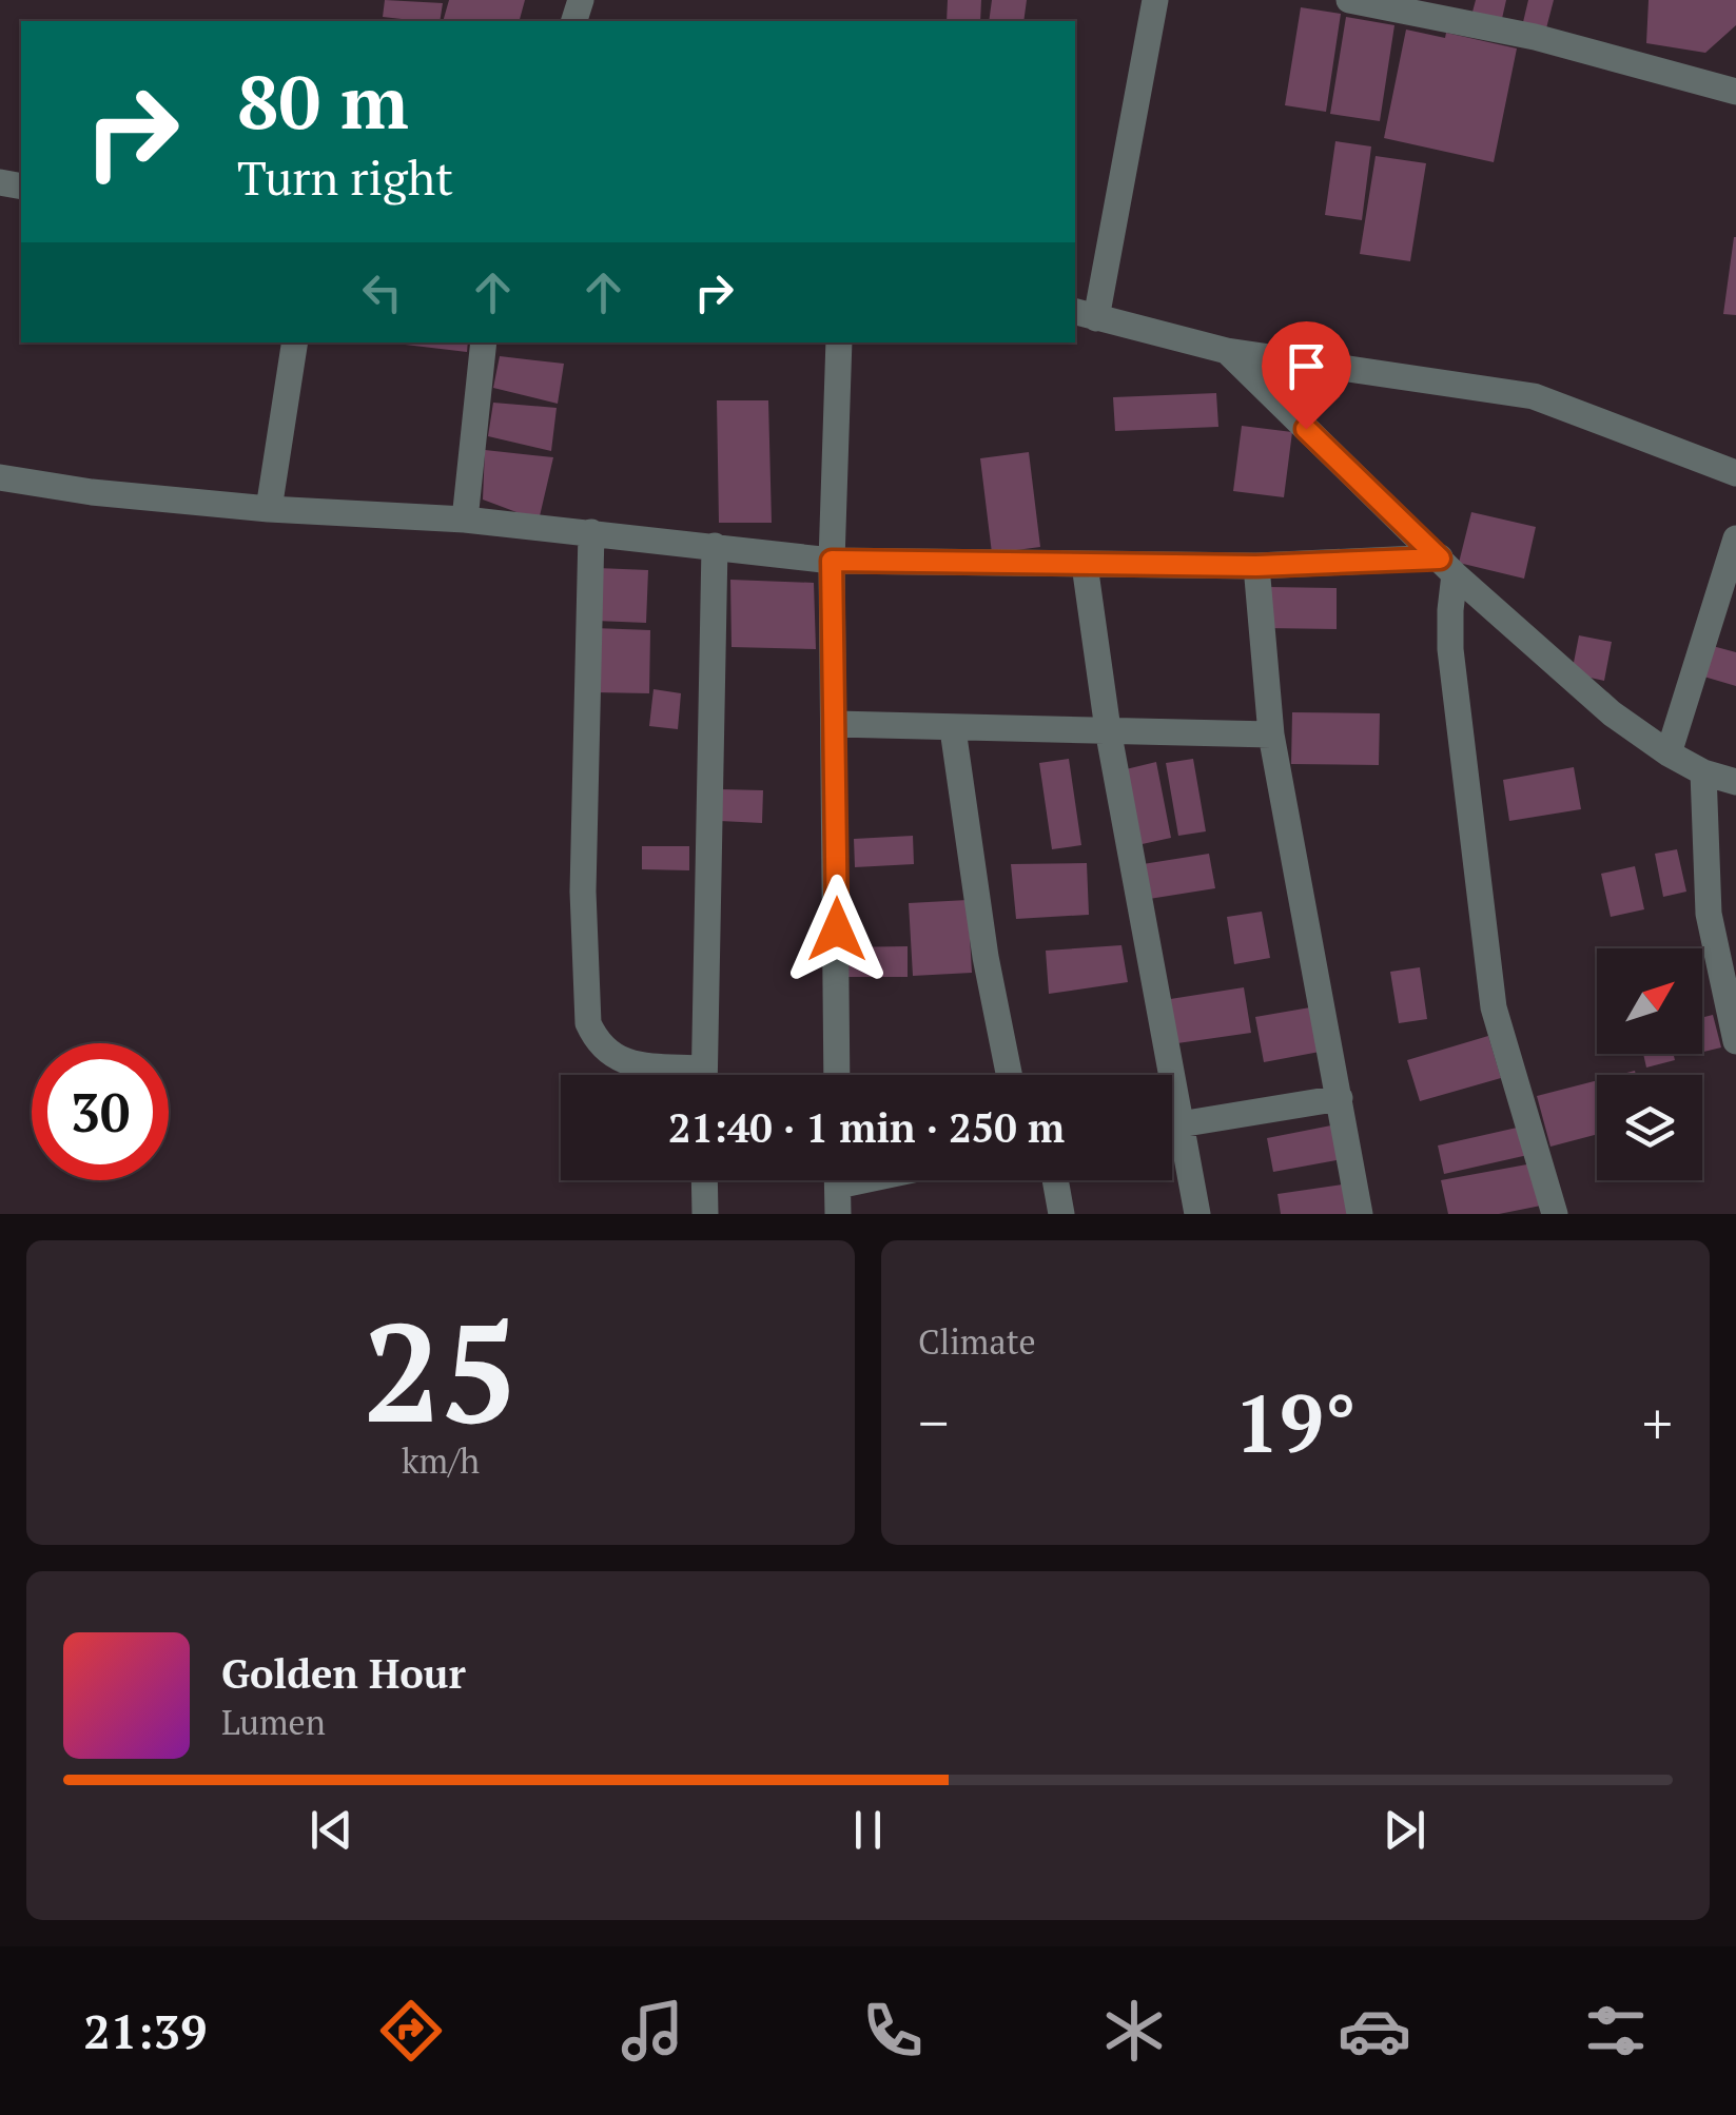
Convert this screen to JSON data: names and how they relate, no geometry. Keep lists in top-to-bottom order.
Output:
{
  "north": "top right",
  "page": {
    "turn": ["80 m", "Turn right"],
    "limit": "30",
    "trip": "21:40 · 1 min · 250 m",
    "tile": [
      ["25", "km/h"],
      "Climate"
    ],
    "heat": ["−", "19°", "+"],
    "song": ["Golden Hour", "Lumen"],
    "tabs": "21:39"
  }
}
